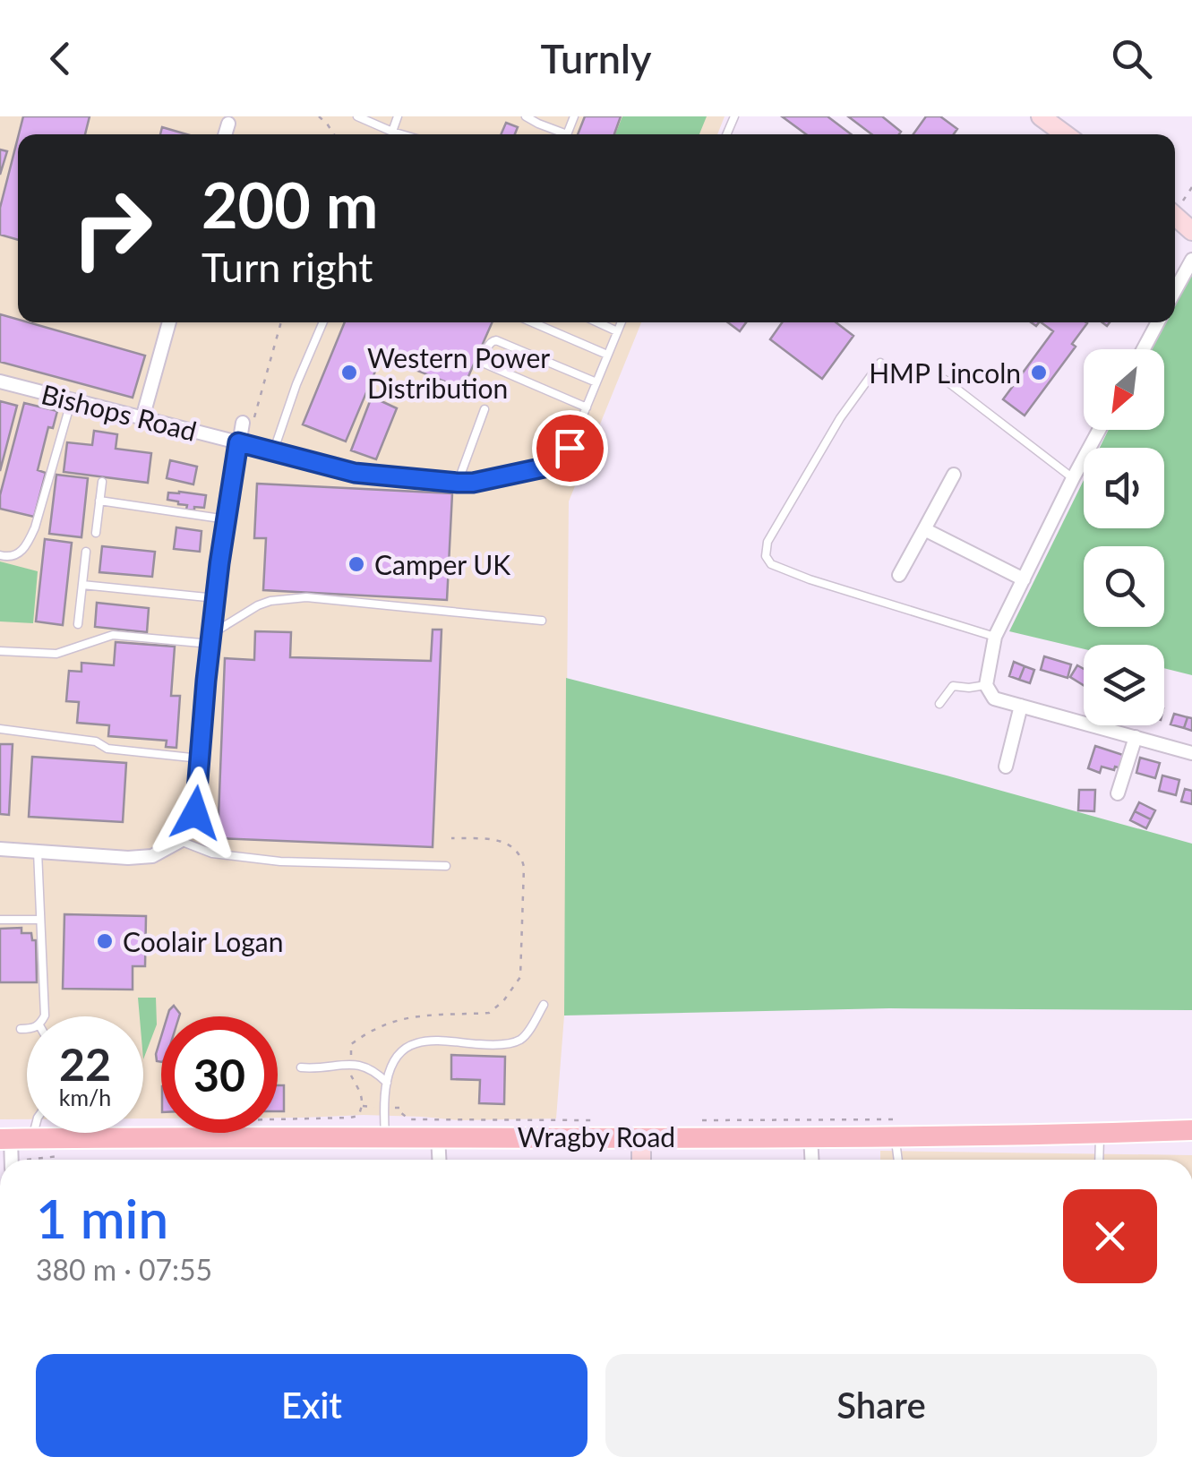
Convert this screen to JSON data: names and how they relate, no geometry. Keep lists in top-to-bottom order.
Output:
{
  "streets": {
    "main road": ["Wragby Road"],
    "street": ["Bishops Road"]
  },
  "places": [
    "Western Power Distribution",
    "HMP Lincoln",
    "Camper UK",
    "Coolair Logan"
  ],
  "north": "bottom left",
  "page": {
    "header": "Turnly",
    "turn": ["200 m", "Turn right"],
    "speed": "22 km/h",
    "limit": "30",
    "heading": ["1 min", "380 m · 07:55"],
    "buttons": ["Exit", "Share"]
  }
}
